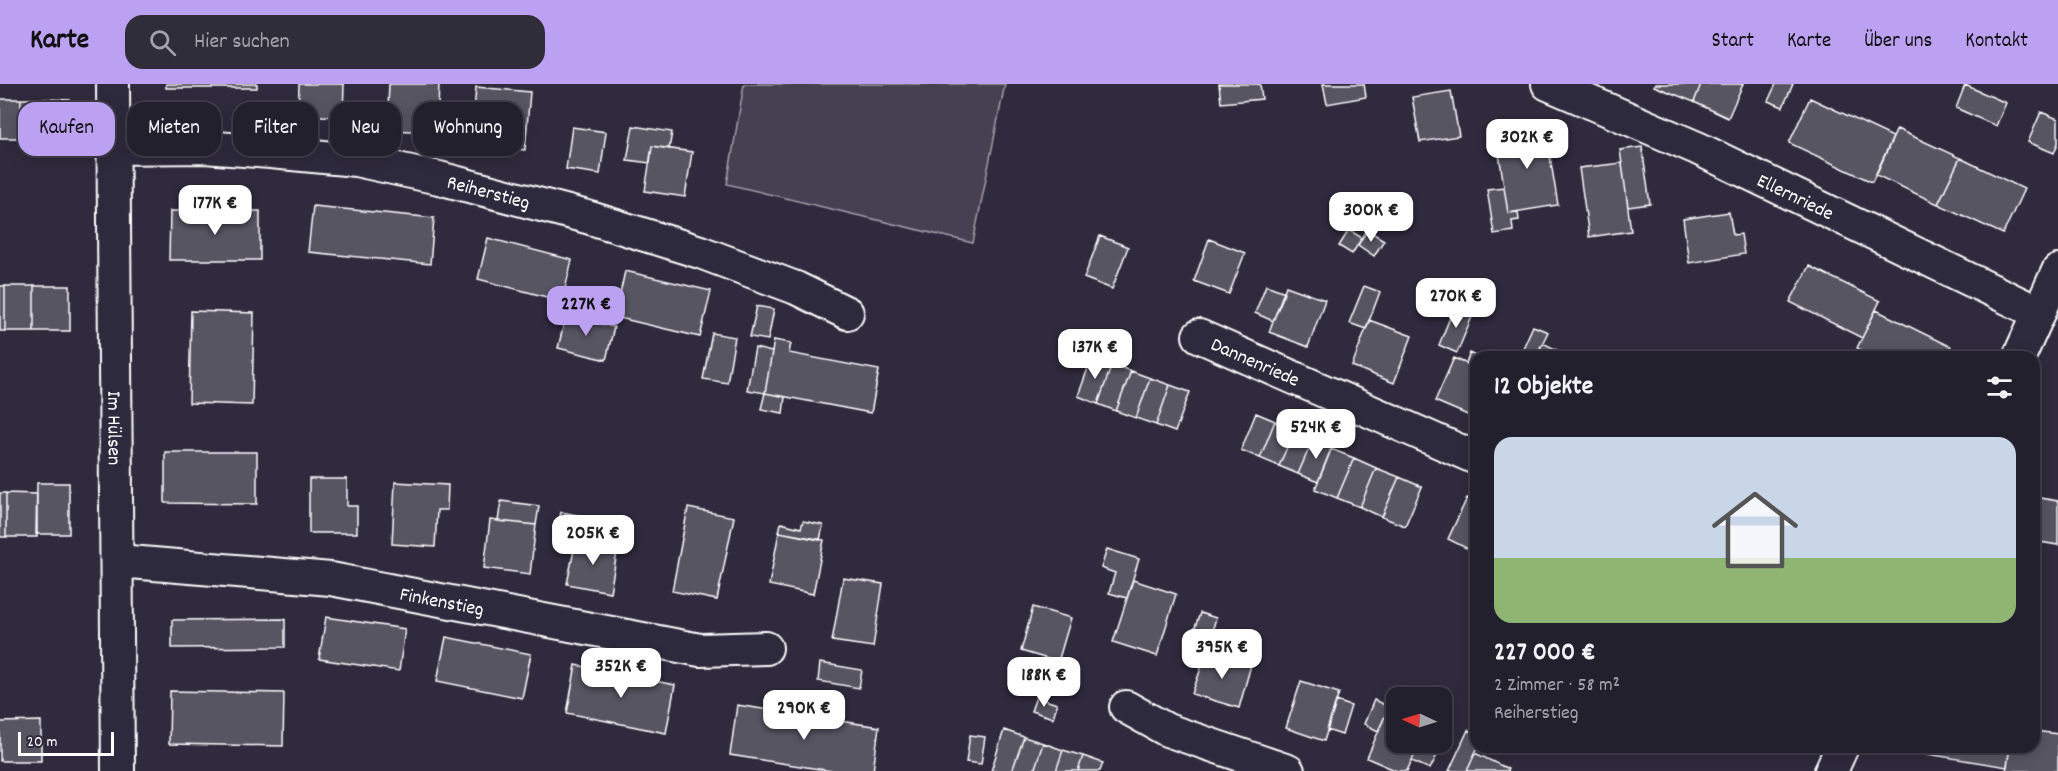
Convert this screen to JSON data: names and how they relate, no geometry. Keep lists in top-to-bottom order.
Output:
{
  "streets": {
    "street": [
      "Reiherstieg",
      "Ellernriede",
      "Dannenriede",
      "Im Hülsen",
      "Finkenstieg"
    ]
  },
  "crossings": [
    ["Im Hülsen", "Finkenstieg"]
  ],
  "scale_bar": "20 m",
  "north": "left",
  "page": {
    "header": "Karte",
    "search": "Hier suchen",
    "nav": [
      "Start",
      "Karte",
      "Über uns",
      "Kontakt"
    ],
    "chip": [
      "Kaufen",
      "Mieten",
      "Filter",
      "Neu",
      "Wohnung"
    ],
    "price": [
      "302K €",
      "177K €",
      "300K €",
      "270K €",
      "227K €",
      "137K €",
      "524K €",
      "205K €",
      "395K €",
      "352K €",
      "188K €",
      "290K €"
    ],
    "heading": "12 Objekte",
    "list": [
      {
        "name": "227 000 €",
        "note": "2 Zimmer · 58 m² · Reiherstieg"
      }
    ],
    "scale": "20 m"
  }
}
